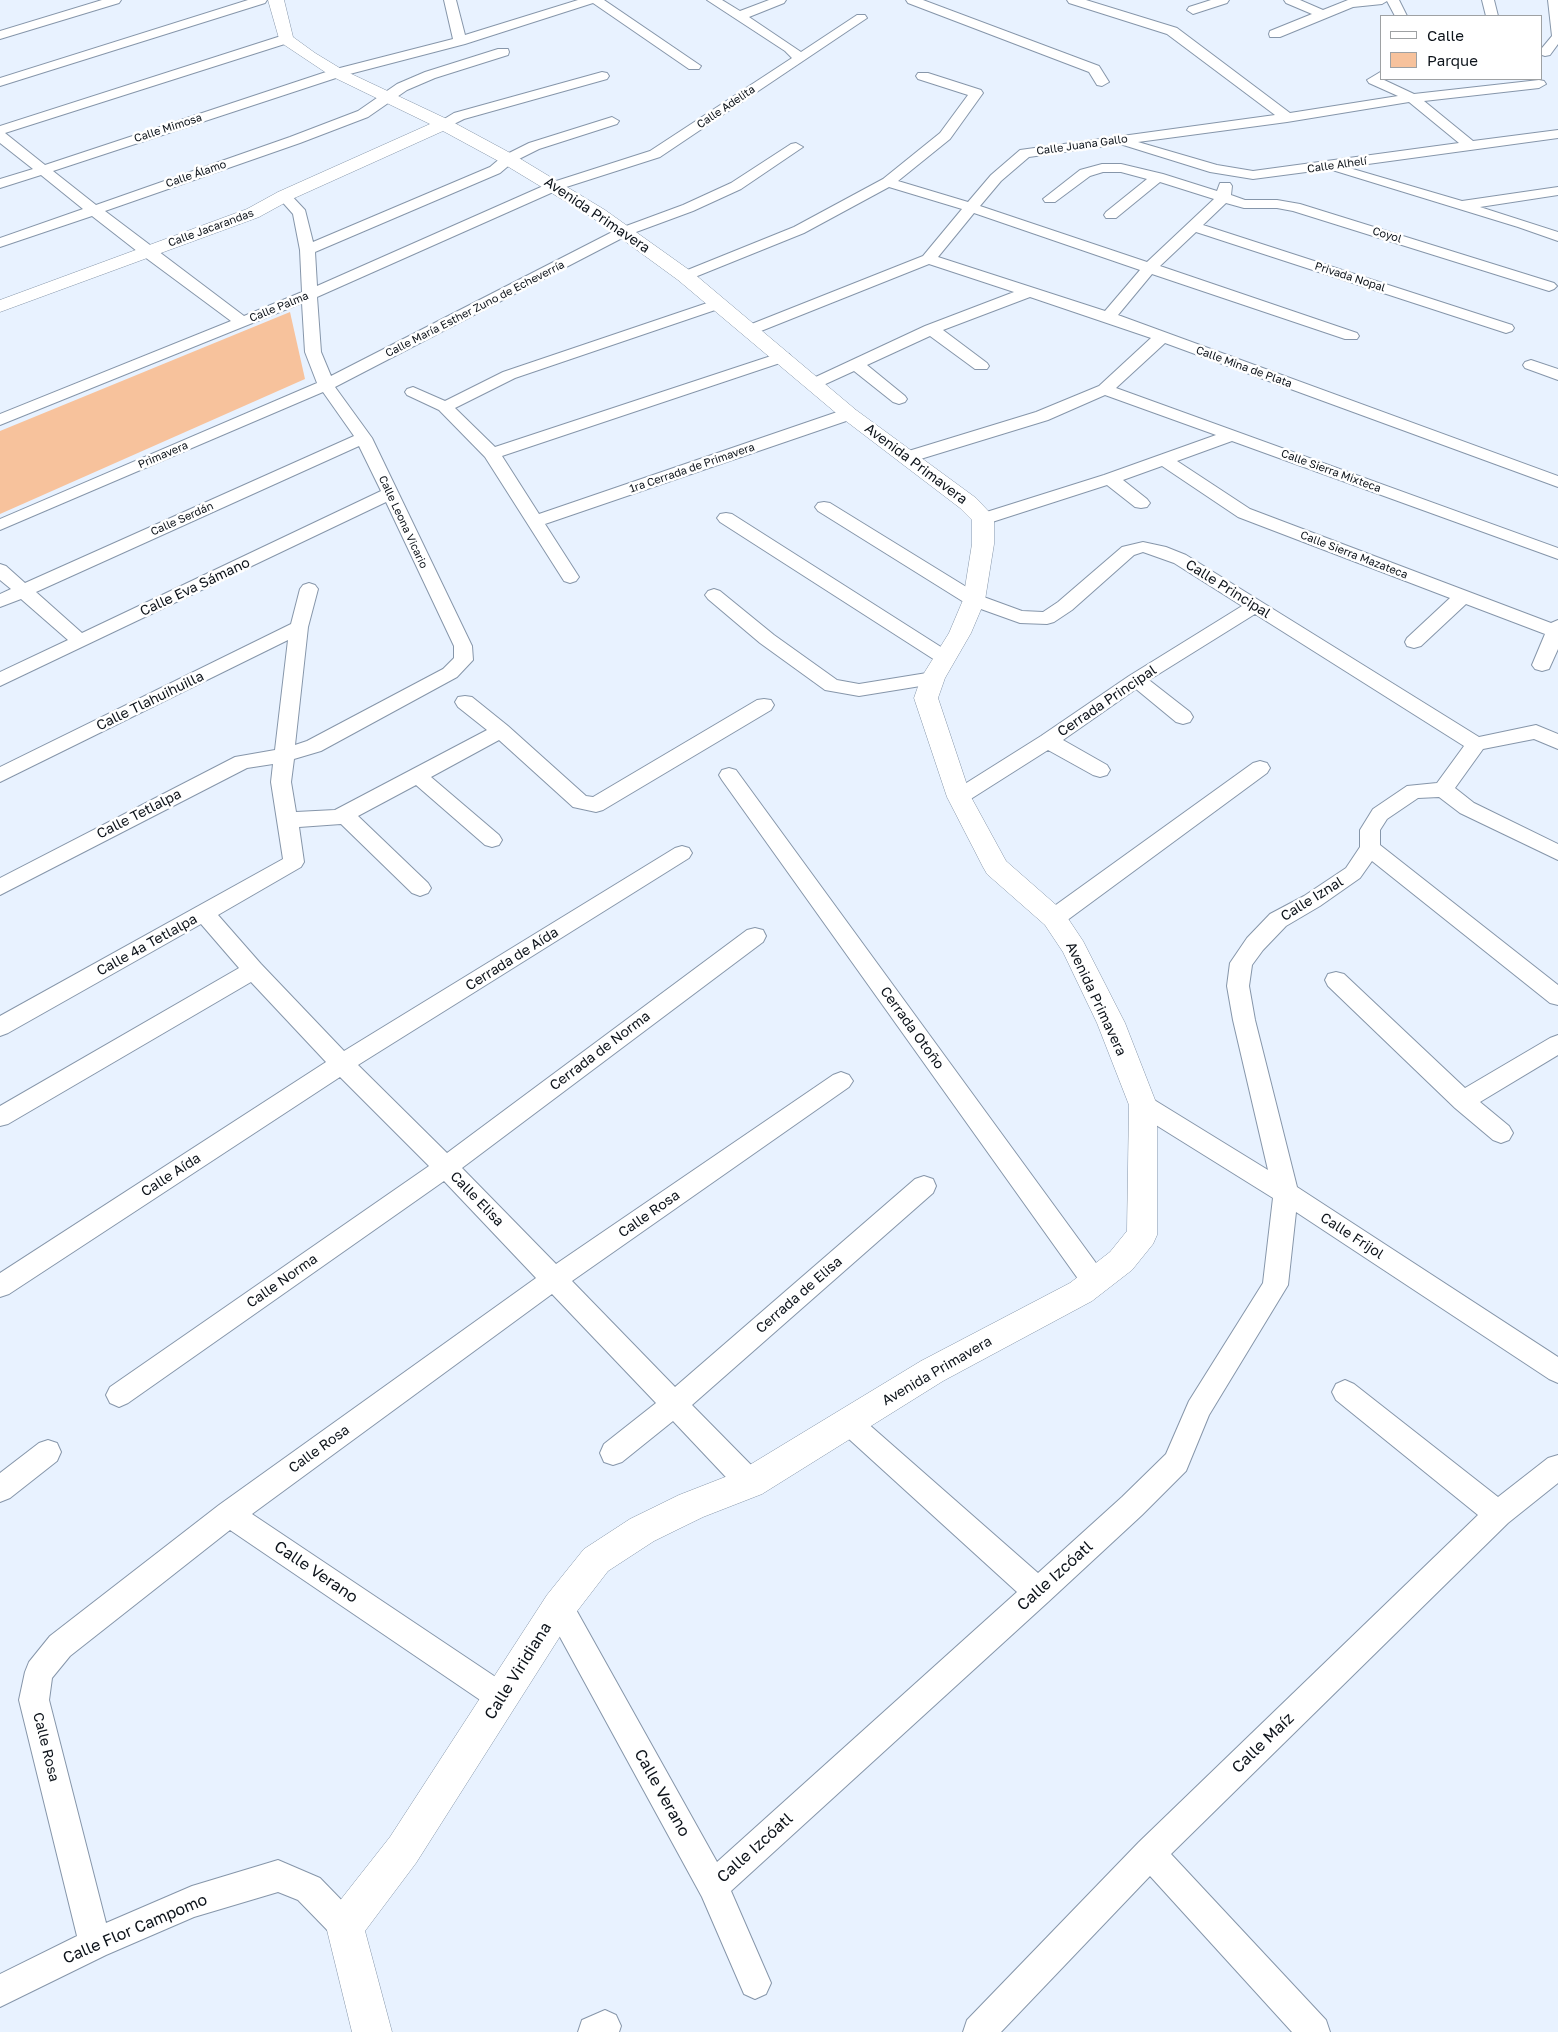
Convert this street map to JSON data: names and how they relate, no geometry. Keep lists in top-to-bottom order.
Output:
{
  "streets": {
    "street": [
      "Calle Adelita",
      "Calle Mimosa",
      "Calle Juana Gallo",
      "Calle Alhelí",
      "Calle Álamo",
      "Avenida Primavera",
      "Calle Jacarandas",
      "Coyol",
      "Privada Nopal",
      "Calle Palma",
      "Calle María Esther Zuno de Echeverría",
      "Calle Mina de Plata",
      "Primavera",
      "1ra Cerrada de Primavera",
      "Calle Sierra Mixteca",
      "Calle Serdán",
      "Calle Leona Vicario",
      "Calle Sierra Mazateca",
      "Calle Eva Sámano",
      "Calle Principal",
      "Calle Tlahuihuilla",
      "Cerrada Principal",
      "Calle Tetlalpa",
      "Calle Iznal",
      "Calle 4ª Tetlalpa",
      "Cerrada de Aída",
      "Cerrada Otoño",
      "Cerrada de Norma",
      "Calle Aída",
      "Calle Elisa",
      "Calle Rosa",
      "Calle Frijol",
      "Calle Norma",
      "Cerrada de Elisa",
      "Calle Verano",
      "Calle Izcóatl",
      "Calle Viridiana",
      "Calle Maíz",
      "Calle Flor Campomo"
    ]
  },
  "crossings": [
    ["Calle Adelita", "Avenida Primavera"],
    ["Calle Adelita", "Calle Palma"],
    ["Calle Mimosa", "Avenida Primavera"],
    ["Calle Juana Gallo", "Calle Alhelí"],
    ["Calle Juana Gallo", "Avenida Primavera"],
    ["Calle Juana Gallo", "Calle Mina de Plata"],
    ["Calle Álamo", "Avenida Primavera"],
    ["Avenida Primavera", "Calle Jacarandas"],
    ["Avenida Primavera", "Calle Palma"],
    ["Avenida Primavera", "Calle María Esther Zuno de Echeverría"],
    ["Avenida Primavera", "1ra Cerrada de Primavera"],
    ["Avenida Primavera", "Calle Principal"],
    ["Avenida Primavera", "Cerrada Principal"],
    ["Avenida Primavera", "Cerrada Otoño"],
    ["Avenida Primavera", "Calle Elisa"],
    ["Avenida Primavera", "Calle Frijol"],
    ["Avenida Primavera", "Calle Viridiana"],
    ["Calle Jacarandas", "Calle Leona Vicario"],
    ["Calle Palma", "Calle Leona Vicario"],
    ["Calle María Esther Zuno de Echeverría", "Primavera"],
    ["Calle María Esther Zuno de Echeverría", "Calle Leona Vicario"],
    ["Primavera", "Calle Leona Vicario"],
    ["Calle Serdán", "Calle Leona Vicario"],
    ["Calle Leona Vicario", "Calle Eva Sámano"],
    ["Calle Leona Vicario", "Calle Tetlalpa"],
    ["Calle Principal", "Cerrada Principal"],
    ["Calle Iznal", "Calle Frijol"],
    ["Calle Iznal", "Calle Izcóatl"],
    ["Calle 4ª Tetlalpa", "Calle Elisa"],
    ["Cerrada de Aída", "Calle Aída"],
    ["Cerrada de Aída", "Calle Elisa"],
    ["Cerrada de Norma", "Calle Elisa"],
    ["Cerrada de Norma", "Calle Norma"],
    ["Calle Aída", "Calle Elisa"],
    ["Calle Elisa", "Calle Rosa"],
    ["Calle Elisa", "Calle Norma"],
    ["Calle Elisa", "Cerrada de Elisa"],
    ["Calle Elisa", "Calle Viridiana"],
    ["Calle Rosa", "Calle Verano"],
    ["Calle Rosa", "Calle Flor Campomo"],
    ["Calle Frijol", "Calle Izcóatl"],
    ["Calle Verano", "Calle Izcóatl"],
    ["Calle Verano", "Calle Viridiana"],
    ["Calle Viridiana", "Calle Flor Campomo"]
  ],
  "legend": ["Calle", "Parque"]
}
